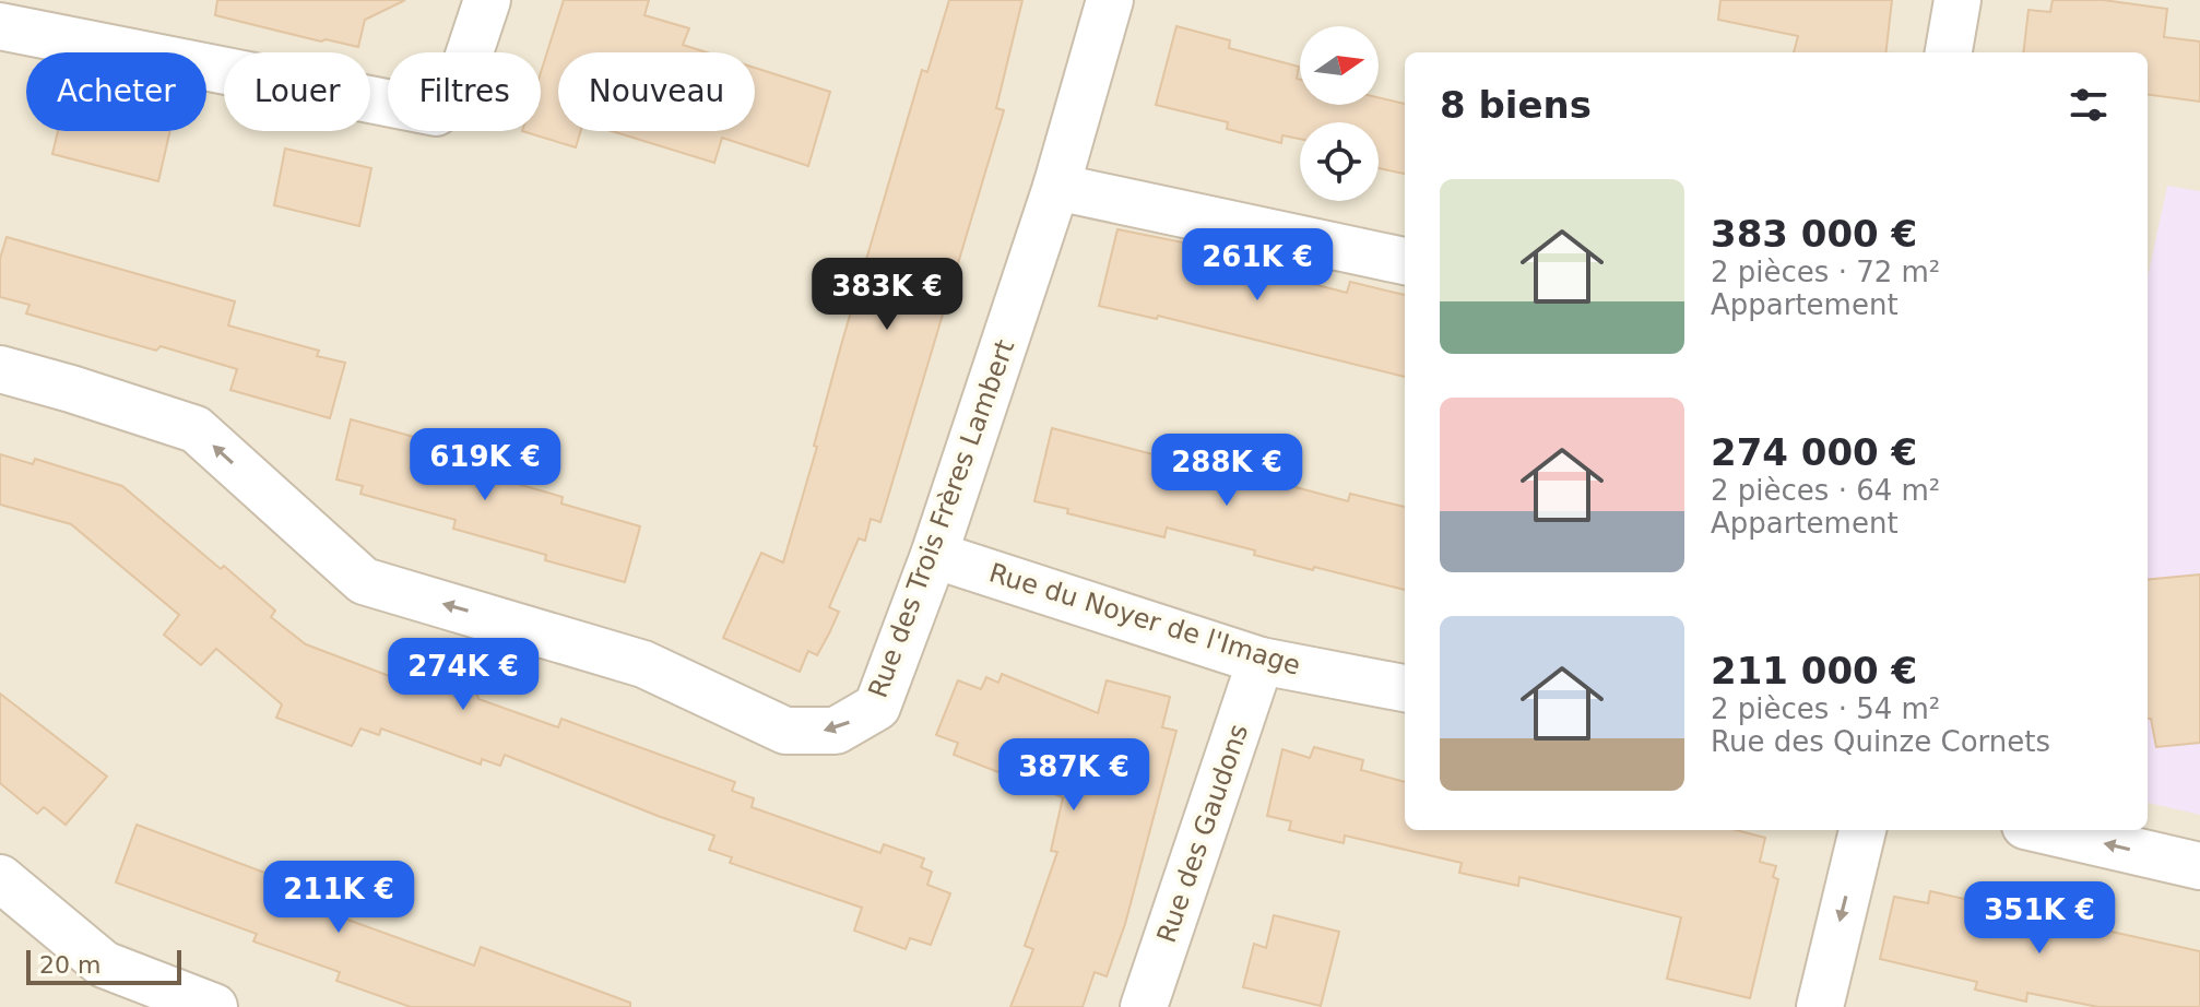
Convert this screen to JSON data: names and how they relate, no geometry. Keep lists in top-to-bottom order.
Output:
{
  "streets": {
    "street": ["Rue des Trois Frères Lambert", "Rue du Noyer de l'Image", "Rue des Gaudons"]
  },
  "crossings": [
    ["Rue des Trois Frères Lambert", "Rue du Noyer de l'Image"],
    ["Rue du Noyer de l'Image", "Rue des Gaudons"]
  ],
  "one_way": ["Rue des Trois Frères Lambert"],
  "scale_bar": "20 m",
  "north": "right",
  "page": {
    "chip": [
      "Acheter",
      "Louer",
      "Filtres",
      "Nouveau"
    ],
    "heading": "8 biens",
    "list": [
      {
        "name": "383 000 €",
        "note": "2 pièces · 72 m² · Appartement"
      },
      {
        "name": "274 000 €",
        "note": "2 pièces · 64 m² · Appartement"
      },
      {
        "name": "211 000 €",
        "note": "2 pièces · 54 m² · Rue des Quinze Cornets"
      }
    ],
    "price": [
      "261K €",
      "383K €",
      "619K €",
      "288K €",
      "274K €",
      "387K €",
      "211K €",
      "351K €"
    ],
    "scale": "20 m"
  }
}
